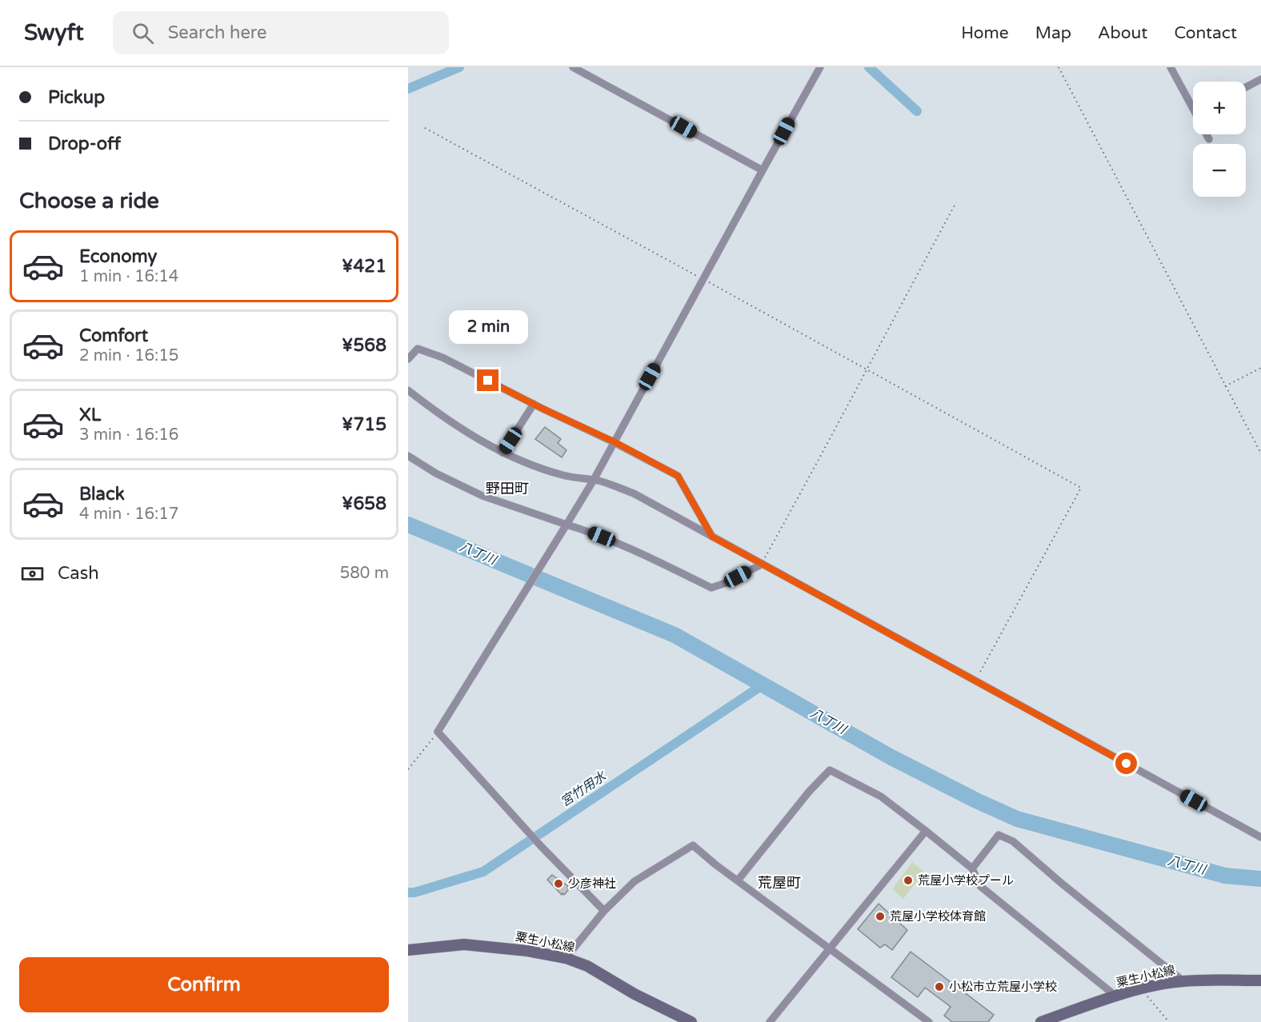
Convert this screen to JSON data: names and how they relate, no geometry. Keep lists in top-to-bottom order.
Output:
{
  "streets": {
    "main road": ["粟生小松線"]
  },
  "districts": ["野田町", "荒屋町"],
  "water": ["八丁川", "宮竹用水"],
  "places": [
    "荒屋小学校プール",
    "少彦神社",
    "荒屋小学校体育館",
    "小松市立荒屋小学校"
  ],
  "page": {
    "header": "Swyft",
    "search": "Search here",
    "nav": [
      "Home",
      "Map",
      "About",
      "Contact"
    ],
    "banner": ["Pickup", "Drop-off"],
    "map_buttons": ["+", "−"],
    "heading": "Choose a ride",
    "list": [
      {
        "name": "Economy",
        "note": "1 min · 16:14",
        "value": "¥421"
      },
      {
        "name": "Comfort",
        "note": "2 min · 16:15",
        "value": "¥568"
      },
      {
        "name": "XL",
        "note": "3 min · 16:16",
        "value": "¥715"
      },
      {
        "name": "Black",
        "note": "4 min · 16:17",
        "value": "¥658"
      }
    ],
    "bubble": "2 min",
    "pay": ["Cash", "580 m"],
    "buttons": "Confirm"
  }
}
